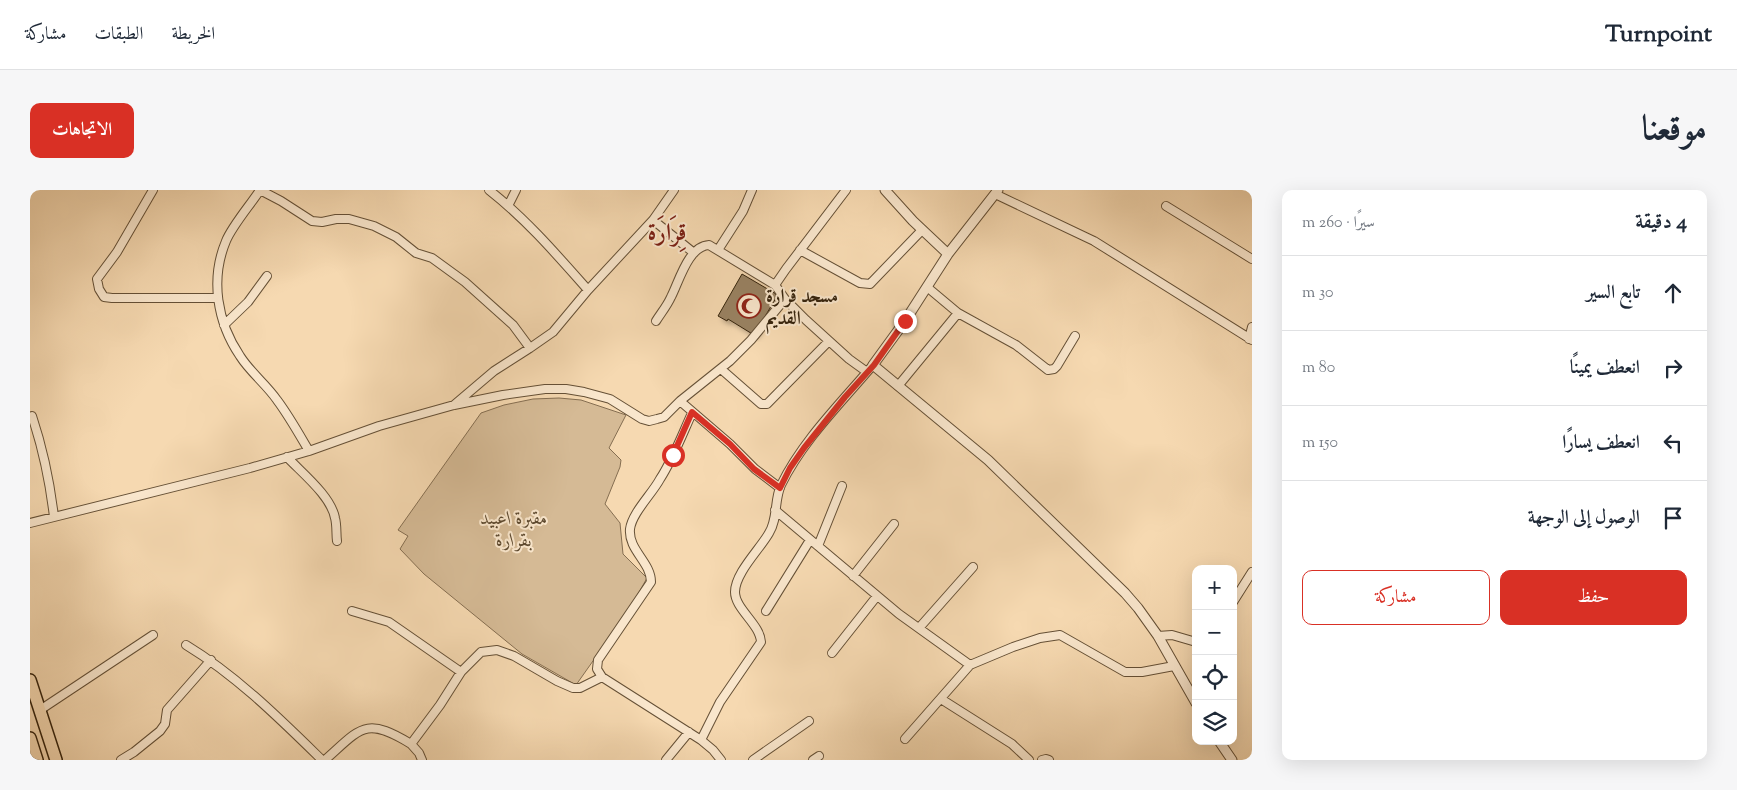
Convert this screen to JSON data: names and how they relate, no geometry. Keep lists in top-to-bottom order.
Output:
{
  "districts": ["قِرَارَة"],
  "parks": ["مقبرة اعبيد بقرارة"],
  "places": {
    "mosque": ["مسجد قرارة القديم"]
  },
  "page": {
    "header": "Turnpoint",
    "nav": ["الخريطة", "الطبقات", "مشاركة"],
    "title": "موقعنا",
    "buttons": [
      "الاتجاهات",
      ["حفظ", "مشاركة"]
    ],
    "heading": ["4 دقيقة", "سيرًا · 260 m"],
    "list": [
      ["تابع السير", "30 m"],
      ["انعطف يمينًا", "80 m"],
      ["انعطف يسارًا", "150 m"],
      "الوصول إلى الوجهة"
    ],
    "map_buttons": ["+", "−"]
  }
}
